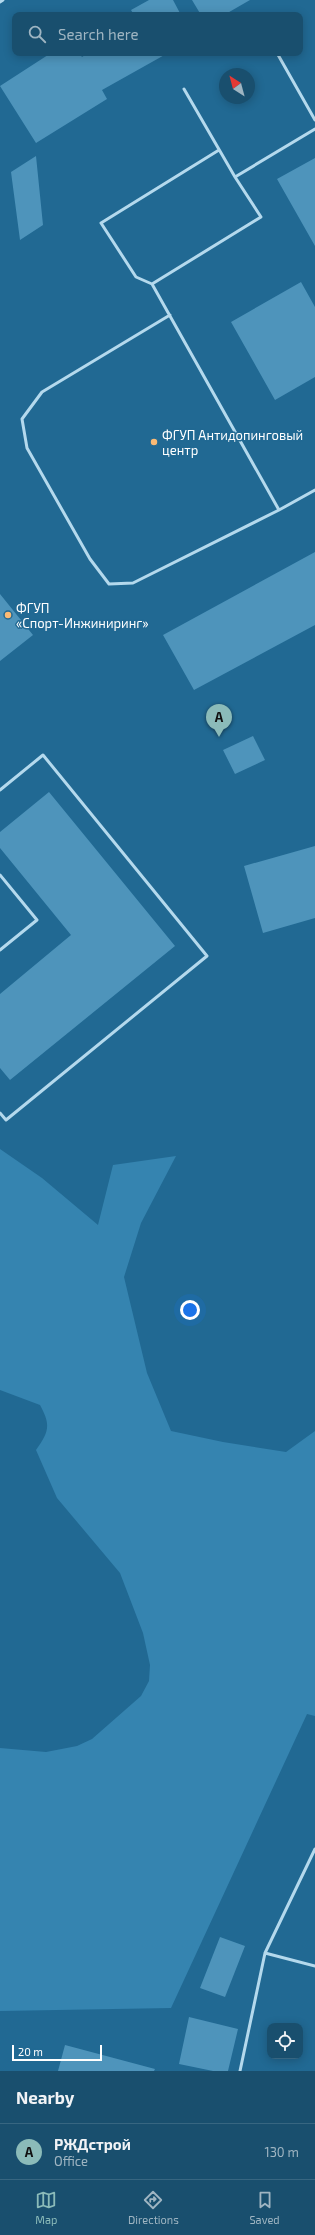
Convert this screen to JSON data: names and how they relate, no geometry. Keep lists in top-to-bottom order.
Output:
{
  "places": ["ФГУП Антидопинговый центр", "ФГУП «Спорт-Инжиниринг»"],
  "scale_bar": "20 m",
  "north": "top left",
  "page": {
    "search": "Search here",
    "pins": "A",
    "scale": "20 m",
    "heading": "Nearby",
    "list": [
      {
        "mark": "A",
        "name": "РЖДстрой",
        "note": "Office",
        "value": "130 m"
      }
    ],
    "nav": ["Map", "Directions", "Saved"]
  }
}
